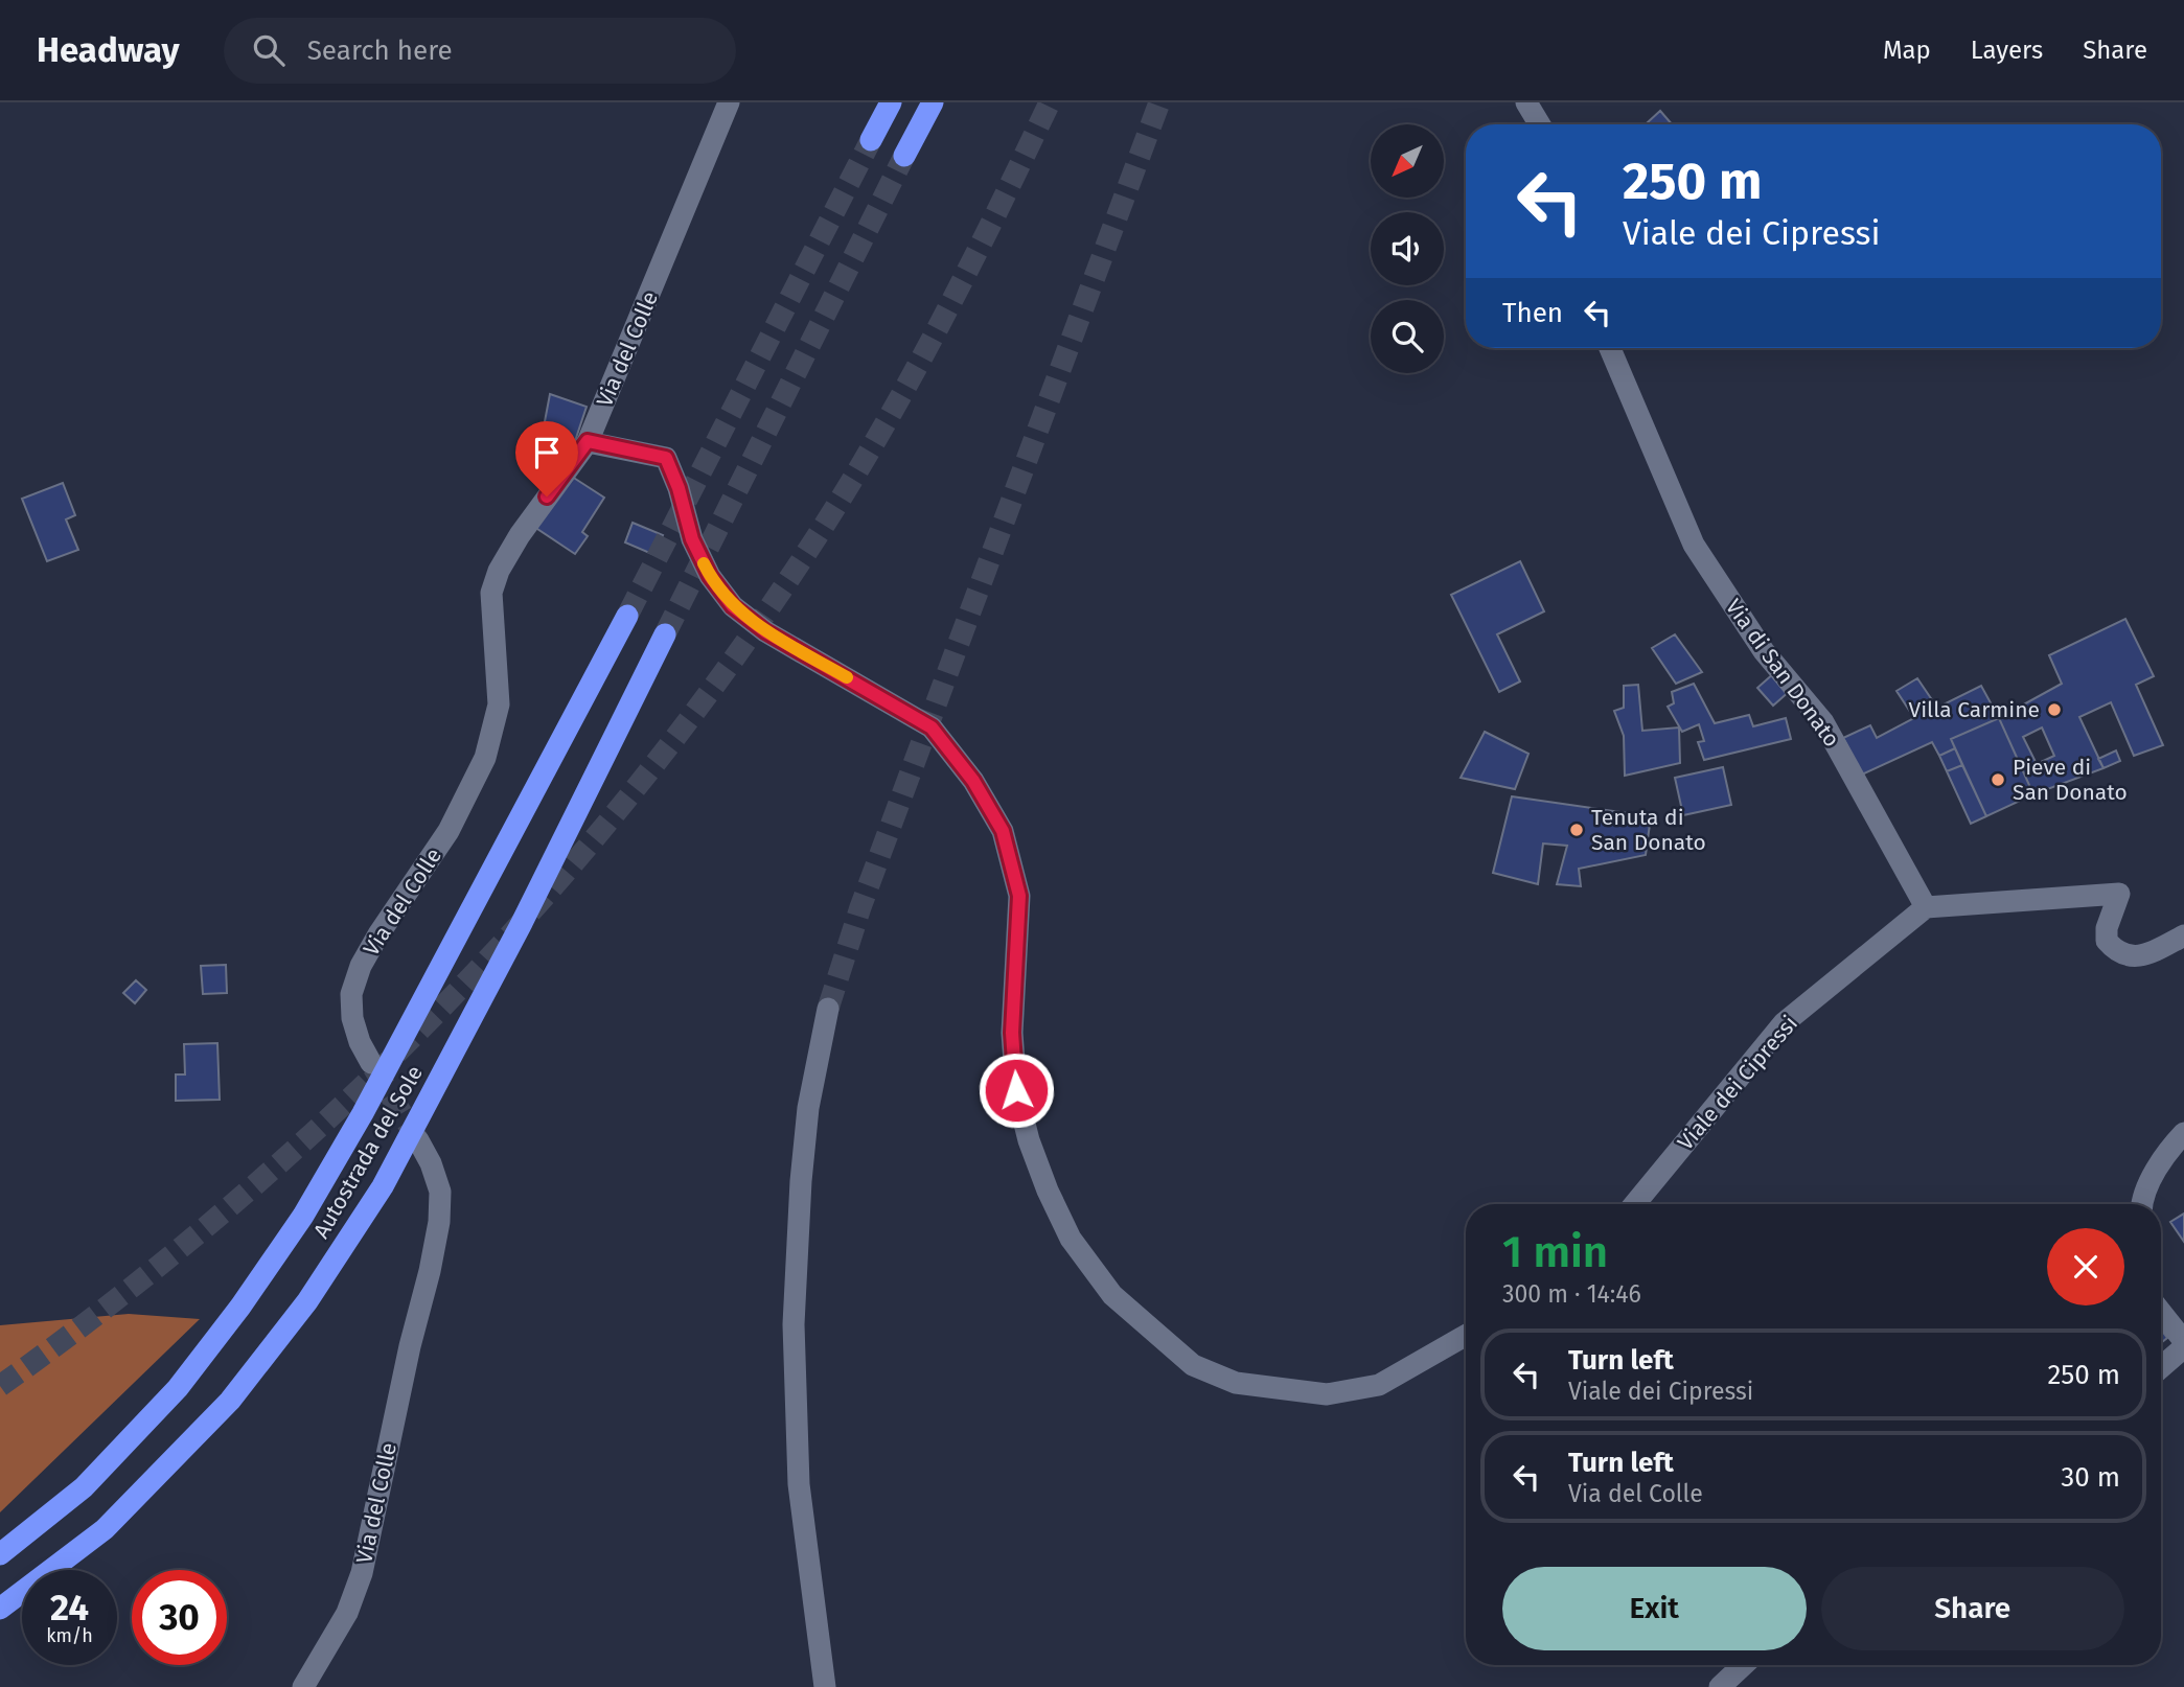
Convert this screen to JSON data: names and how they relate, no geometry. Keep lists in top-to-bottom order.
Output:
{
  "streets": {
    "highway": ["Autostrada del Sole"],
    "street": ["Via del Colle", "Via di San Donato", "Viale dei Cipressi"]
  },
  "crossings": [
    ["Via di San Donato", "Viale dei Cipressi"]
  ],
  "places": ["Villa Carmine", "Pieve di San Donato", "Tenuta di San Donato"],
  "north": "bottom left",
  "page": {
    "header": "Headway",
    "search": "Search here",
    "nav": ["Map", "Layers", "Share"],
    "turn": ["250 m", "Viale dei Cipressi"],
    "then": "Then",
    "heading": ["1 min", "300 m · 14:46"],
    "list": [
      {
        "name": "Turn left",
        "note": "Viale dei Cipressi",
        "value": "250 m"
      },
      {
        "name": "Turn left",
        "note": "Via del Colle",
        "value": "30 m"
      }
    ],
    "buttons": ["Exit", "Share"],
    "speed": "24 km/h",
    "limit": "30"
  }
}
